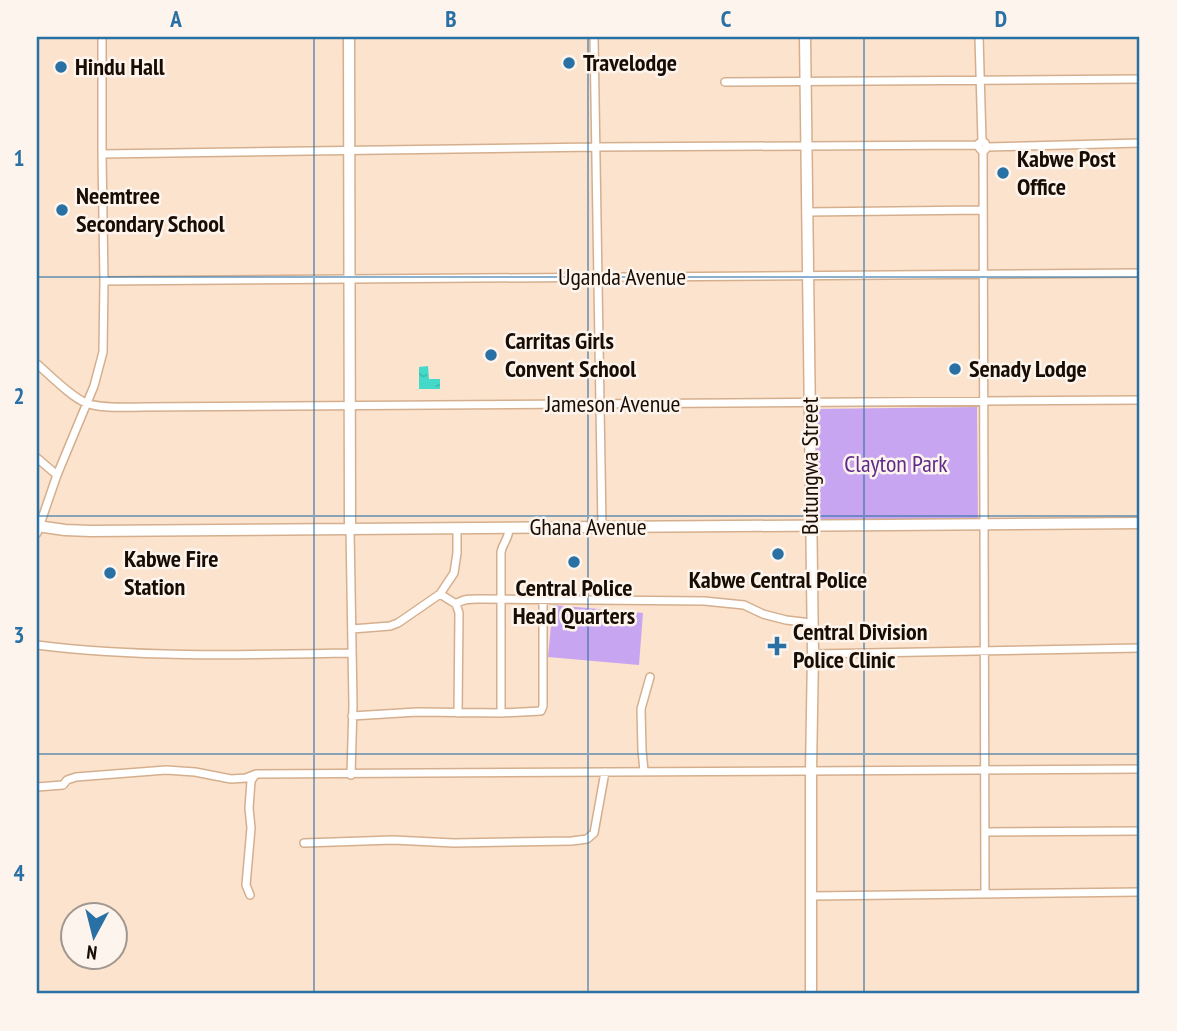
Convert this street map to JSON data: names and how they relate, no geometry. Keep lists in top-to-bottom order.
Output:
{
  "streets": {
    "main road": ["Butungwa Street", "Ghana Avenue"],
    "street": ["Uganda Avenue", "Jameson Avenue"]
  },
  "crossings": [
    ["Uganda Avenue", "Butungwa Street"],
    ["Jameson Avenue", "Butungwa Street"],
    ["Butungwa Street", "Ghana Avenue"]
  ],
  "parks": ["Clayton Park"],
  "places": {
    "other": [
      "Travelodge",
      "Hindu Hall",
      "Kabwe Post Office",
      "Neemtree Secondary School",
      "Carritas Girls Convent School",
      "Senady Lodge",
      "Kabwe Central Police",
      "Central Police Head Quarters",
      "Kabwe Fire Station"
    ],
    "health": ["Central Division Police Clinic"]
  },
  "north": "bottom",
  "grid": {
    "columns": [
      "A",
      "B",
      "C",
      "D"
    ],
    "rows": [
      "1",
      "2",
      "3",
      "4"
    ]
  }
}
